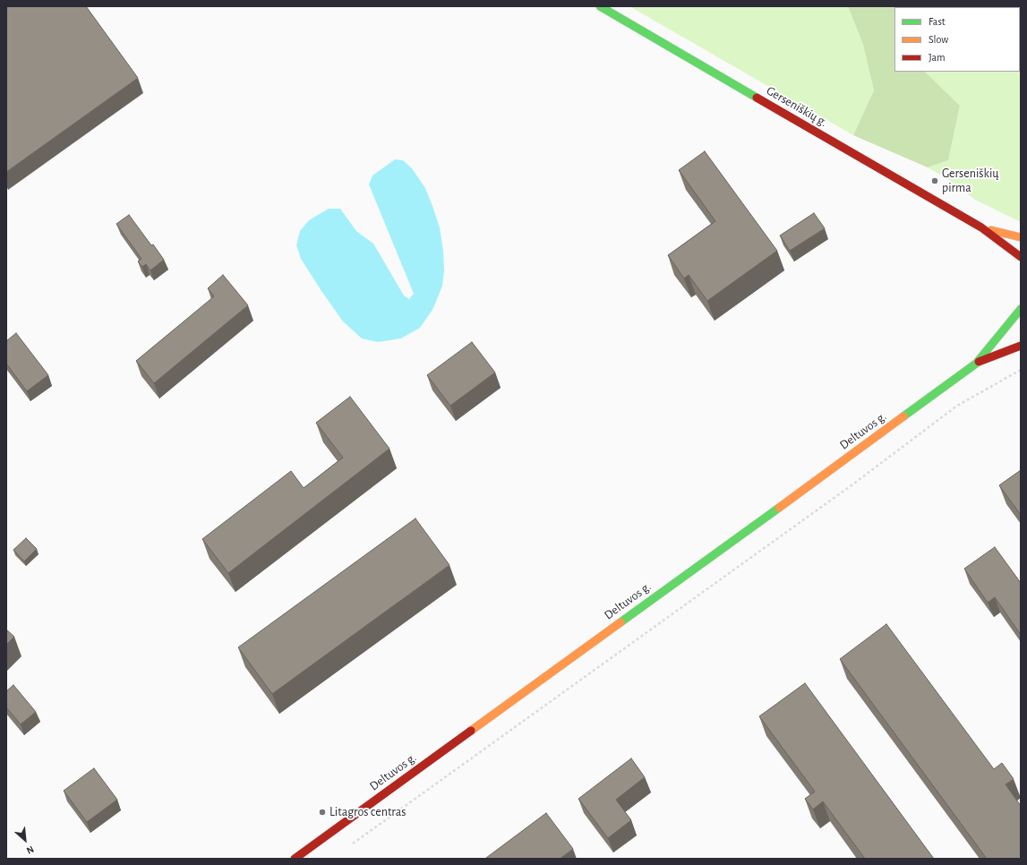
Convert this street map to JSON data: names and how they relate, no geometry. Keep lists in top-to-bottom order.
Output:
{
  "streets": {
    "main road": ["Gerseniškių g.", "Deltuvos g."]
  },
  "places": ["Gerseniškių pirma", "Litagros centras"],
  "legend": ["Fast", "Slow", "Jam"],
  "north": "bottom right"
}
